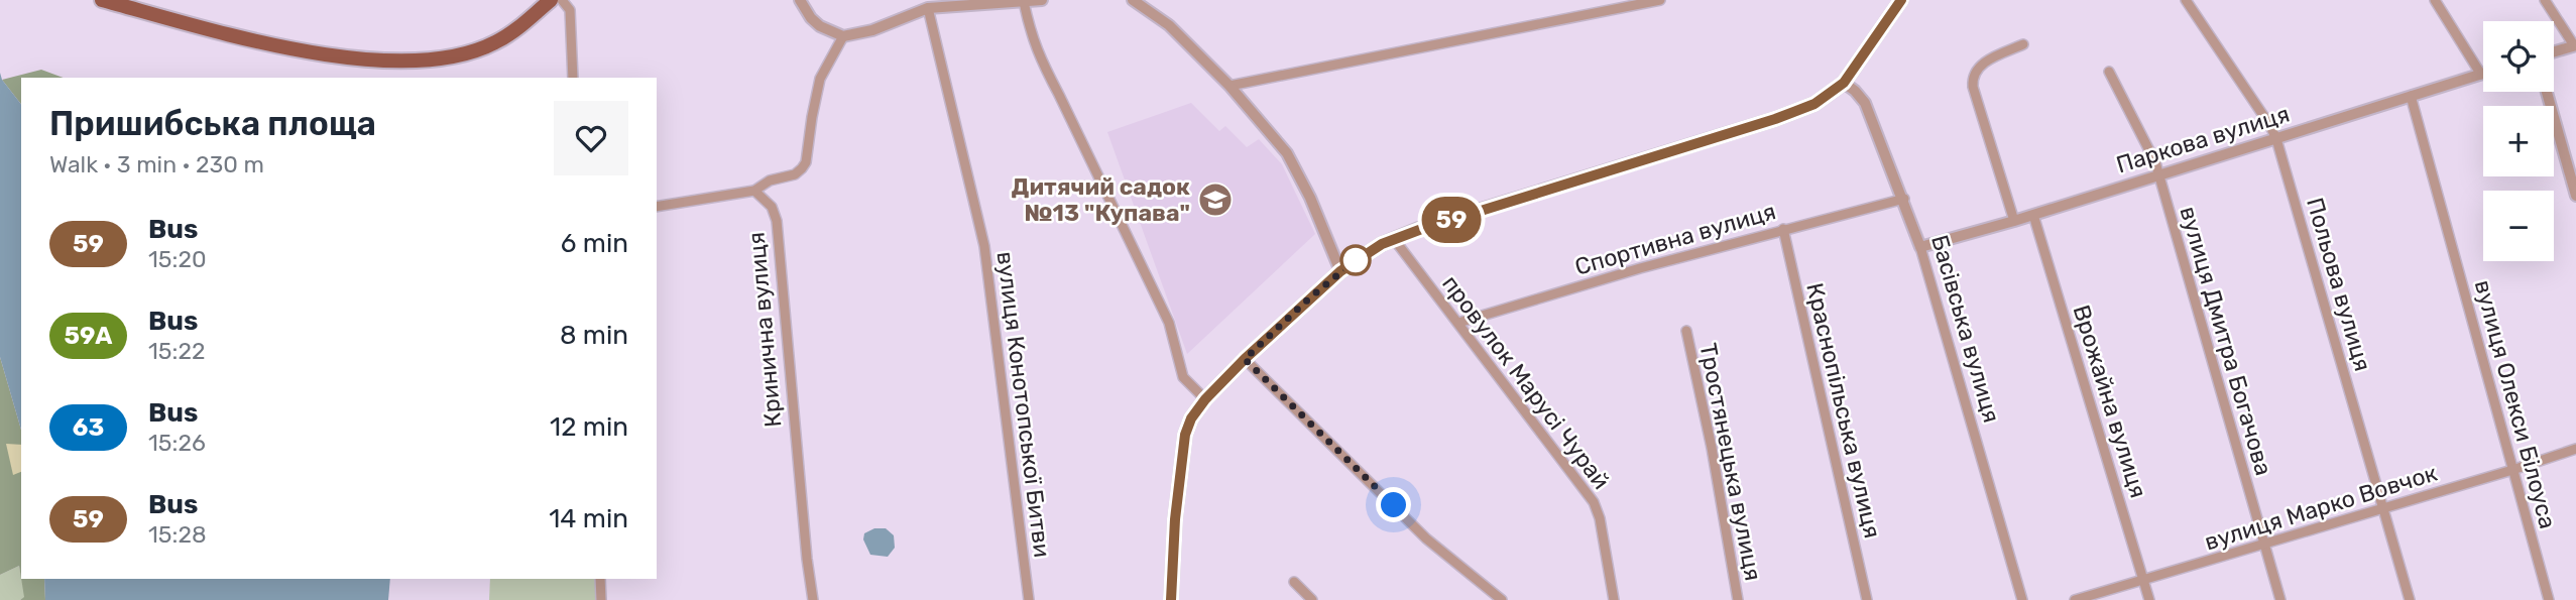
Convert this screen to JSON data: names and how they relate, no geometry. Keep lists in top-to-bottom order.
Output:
{
  "streets": {
    "street": [
      "Паркова вулиця",
      "Спортивна вулиця",
      "Польова вулиця",
      "Басівська вулиця",
      "Кринична вулиця",
      "вулиця Дмитра Богачова",
      "провулок Марусі Чурай",
      "Врожайна вулиця",
      "вулиця Конотопської Битви",
      "вулиця Олекси Білоуса",
      "Краснопільська вулиця",
      "Тростянецька вулиця",
      "вулиця Марко Вовчок"
    ]
  },
  "crossings": [
    ["Паркова вулиця", "Польова вулиця"],
    ["Паркова вулиця", "Басівська вулиця"],
    ["Паркова вулиця", "вулиця Дмитра Богачова"],
    ["Паркова вулиця", "Врожайна вулиця"],
    ["Паркова вулиця", "вулиця Олекси Білоуса"],
    ["Спортивна вулиця", "Басівська вулиця"],
    ["Спортивна вулиця", "провулок Марусі Чурай"],
    ["Спортивна вулиця", "Краснопільська вулиця"],
    ["Польова вулиця", "вулиця Марко Вовчок"],
    ["вулиця Дмитра Богачова", "вулиця Марко Вовчок"],
    ["Врожайна вулиця", "вулиця Марко Вовчок"],
    ["вулиця Олекси Білоуса", "вулиця Марко Вовчок"]
  ],
  "places": {
    "school or university": ["Дитячий садок №13 \"Купава\""]
  },
  "lines": ["bus line 59"],
  "page": {
    "on_map": "59",
    "map_buttons": ["+", "−"],
    "heading": ["Пришибська площа", "Walk · 3 min · 230 m"],
    "list": [
      {
        "mark": "59",
        "name": "Bus",
        "note": "15:20",
        "value": "6 min"
      },
      {
        "mark": "59А",
        "name": "Bus",
        "note": "15:22",
        "value": "8 min"
      },
      {
        "mark": "63",
        "name": "Bus",
        "note": "15:26",
        "value": "12 min"
      },
      {
        "mark": "59",
        "name": "Bus",
        "note": "15:28",
        "value": "14 min"
      }
    ]
  }
}
